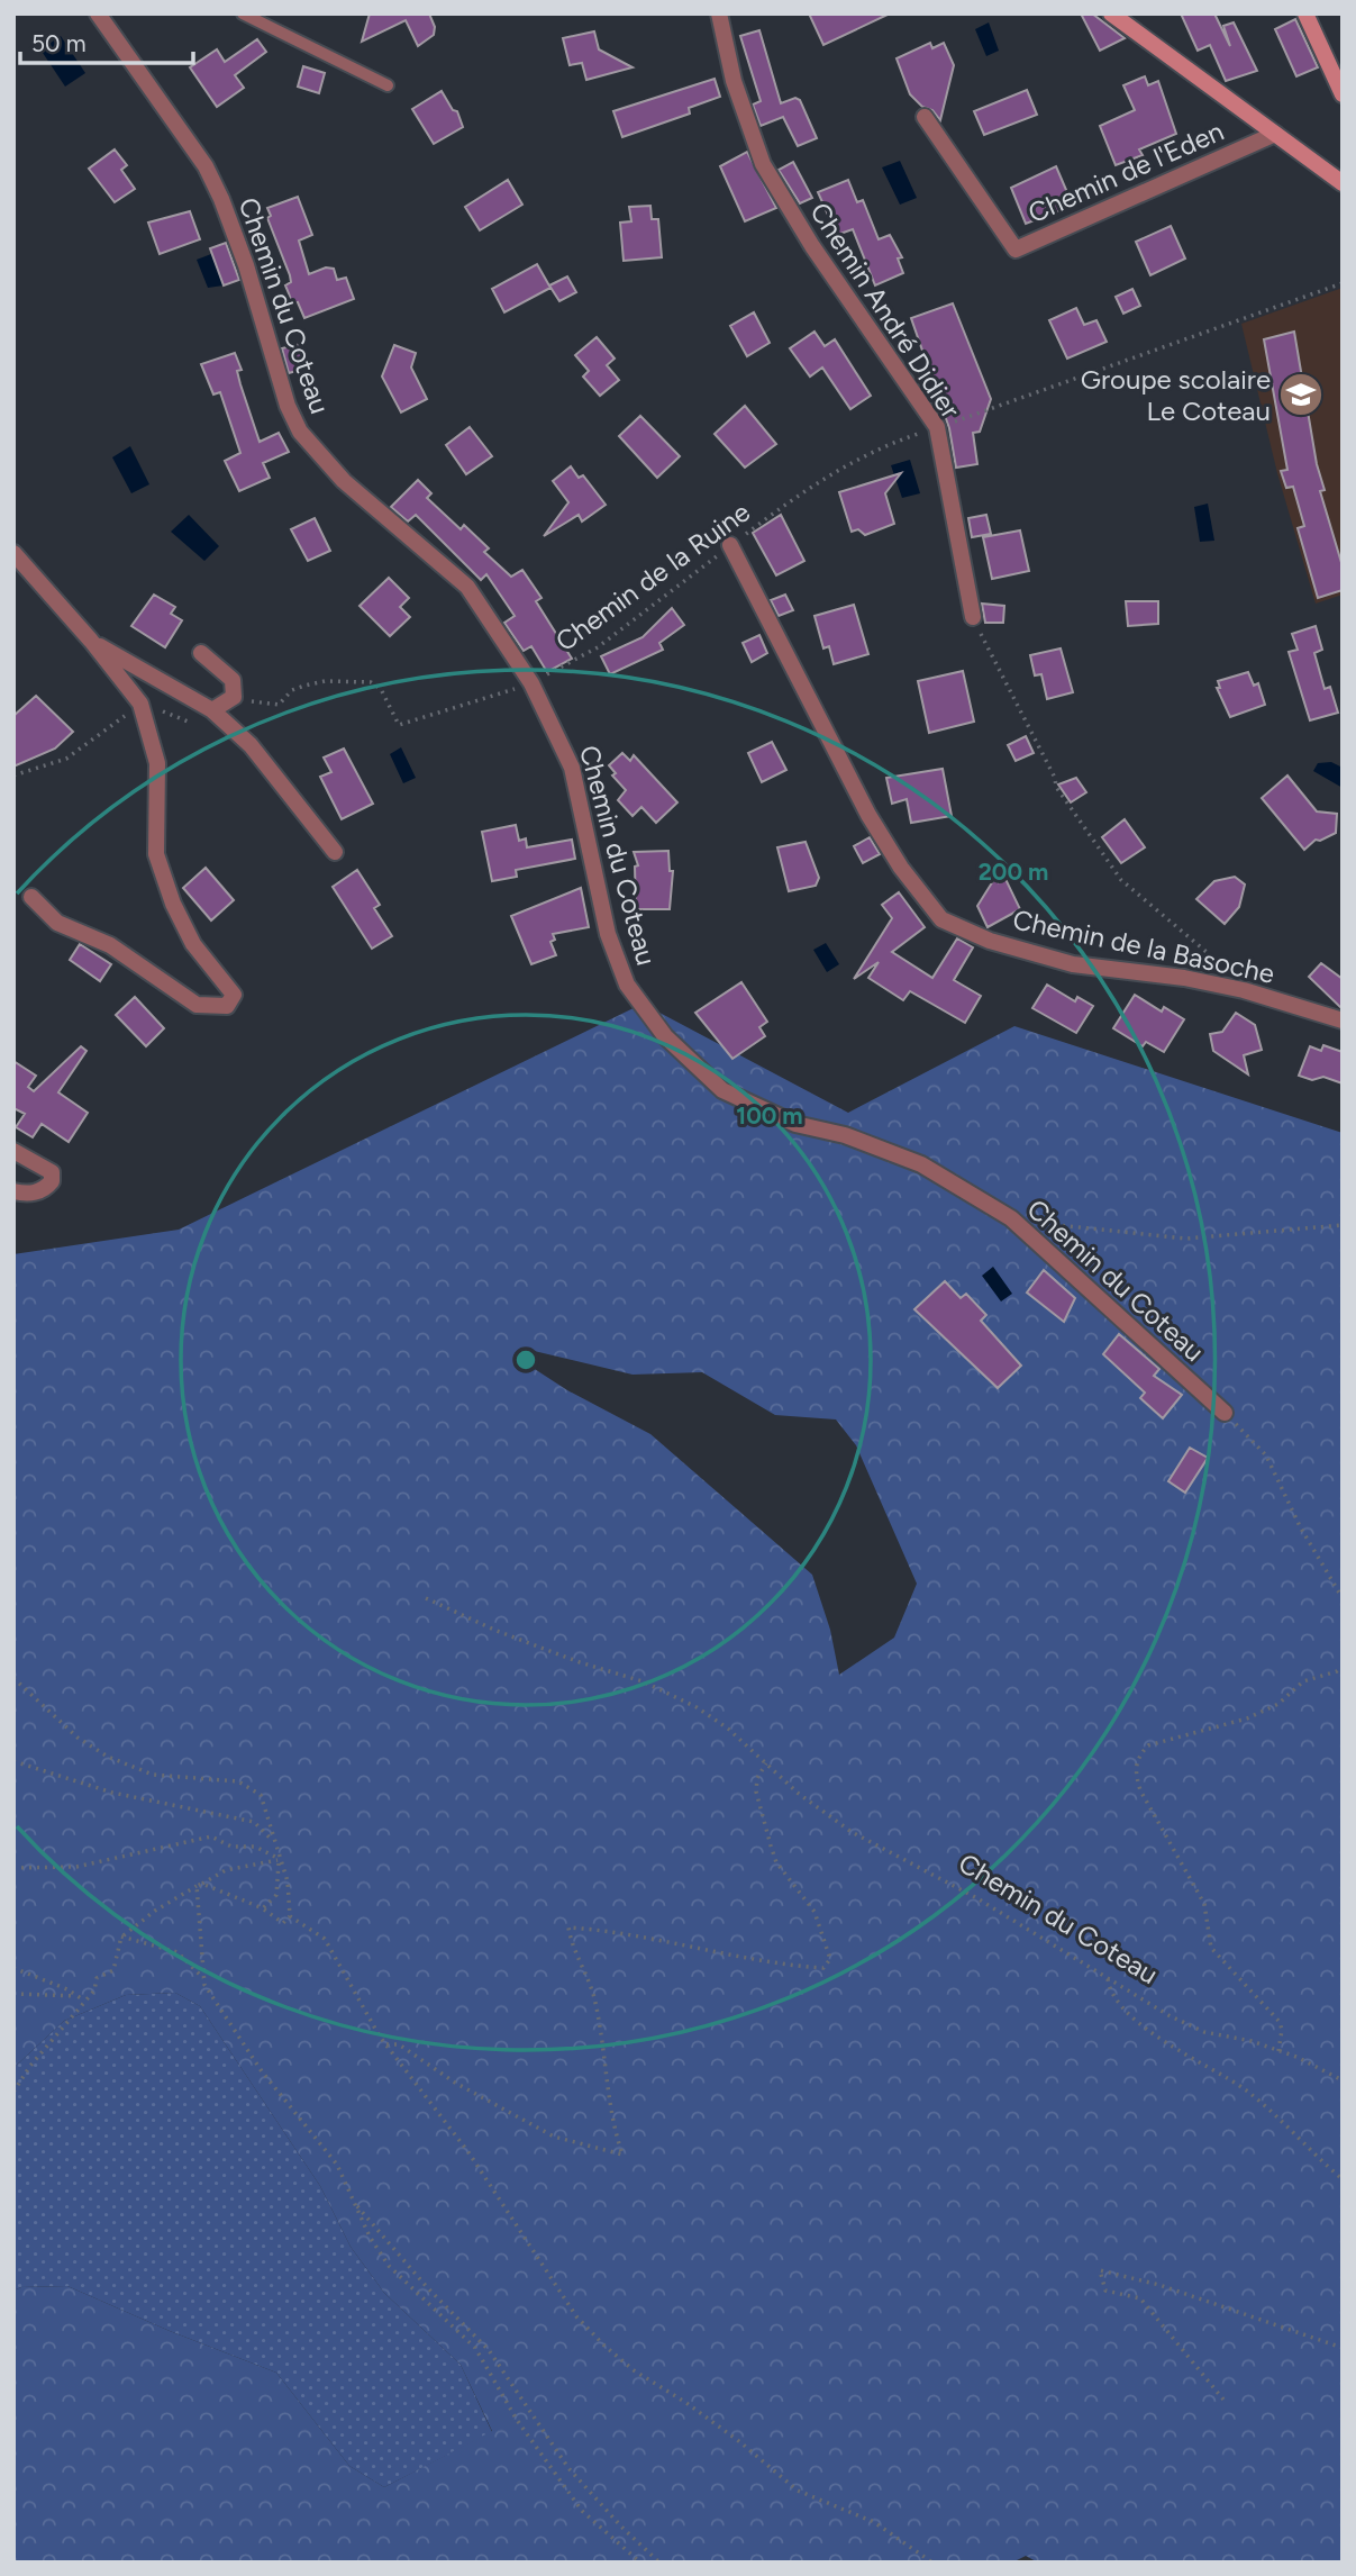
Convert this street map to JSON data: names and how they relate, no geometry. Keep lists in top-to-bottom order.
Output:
{
  "streets": {
    "street": [
      "Chemin de l'Eden",
      "Chemin du Coteau",
      "Chemin André Didier",
      "Chemin de la Basoche"
    ],
    "path": ["Chemin de la Ruine"]
  },
  "crossings": [
    ["Chemin du Coteau", "Chemin de la Ruine"],
    ["Chemin André Didier", "Chemin de la Ruine"],
    ["Chemin de la Ruine", "Chemin de la Basoche"]
  ],
  "places": {
    "school or university": ["Groupe scolaire Le Coteau"]
  },
  "scale_bar": "50 m",
  "rings": ["200 m", "100 m"]
}
